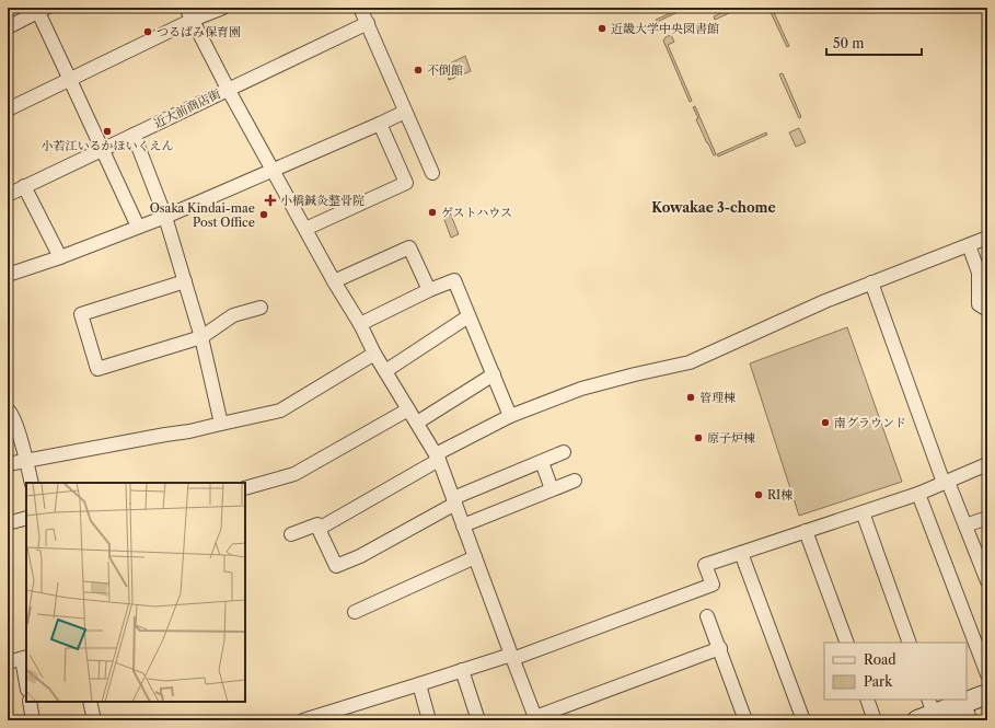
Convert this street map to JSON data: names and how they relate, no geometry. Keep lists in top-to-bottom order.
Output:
{
  "streets": {
    "street": ["近大前商店街"]
  },
  "districts": ["Kowakae 3-chome"],
  "places": {
    "other": [
      "近畿大学中央図書館",
      "つるばみ保育園",
      "不倒館",
      "小若江いるかほいくえん",
      "ゲストハウス",
      "Osaka Kindai-mae Post Office",
      "管理棟",
      "南グラウンド",
      "原子炉棟",
      "RI棟"
    ],
    "health": ["小橋鍼灸整骨院"]
  },
  "legend": ["Road", "Park"],
  "scale_bar": "50 m"
}
